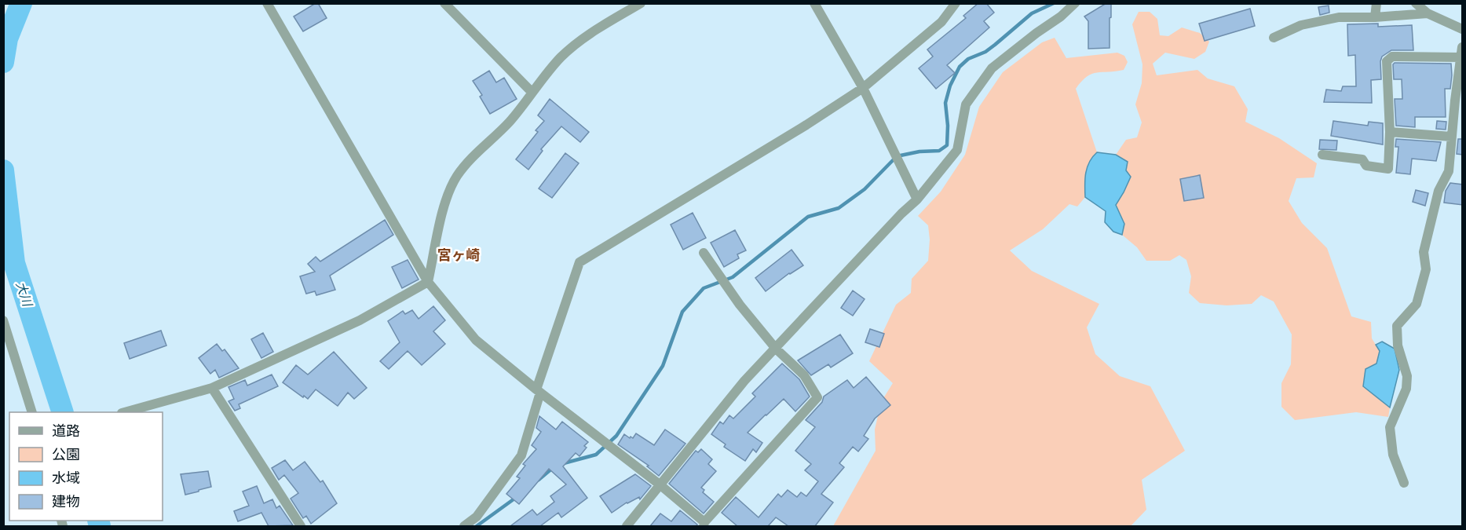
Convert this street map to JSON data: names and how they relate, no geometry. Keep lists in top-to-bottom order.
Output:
{
  "districts": ["宮ヶ崎"],
  "water": ["大川"],
  "legend": [
    "道路",
    "公園",
    "水域",
    "建物"
  ]
}
